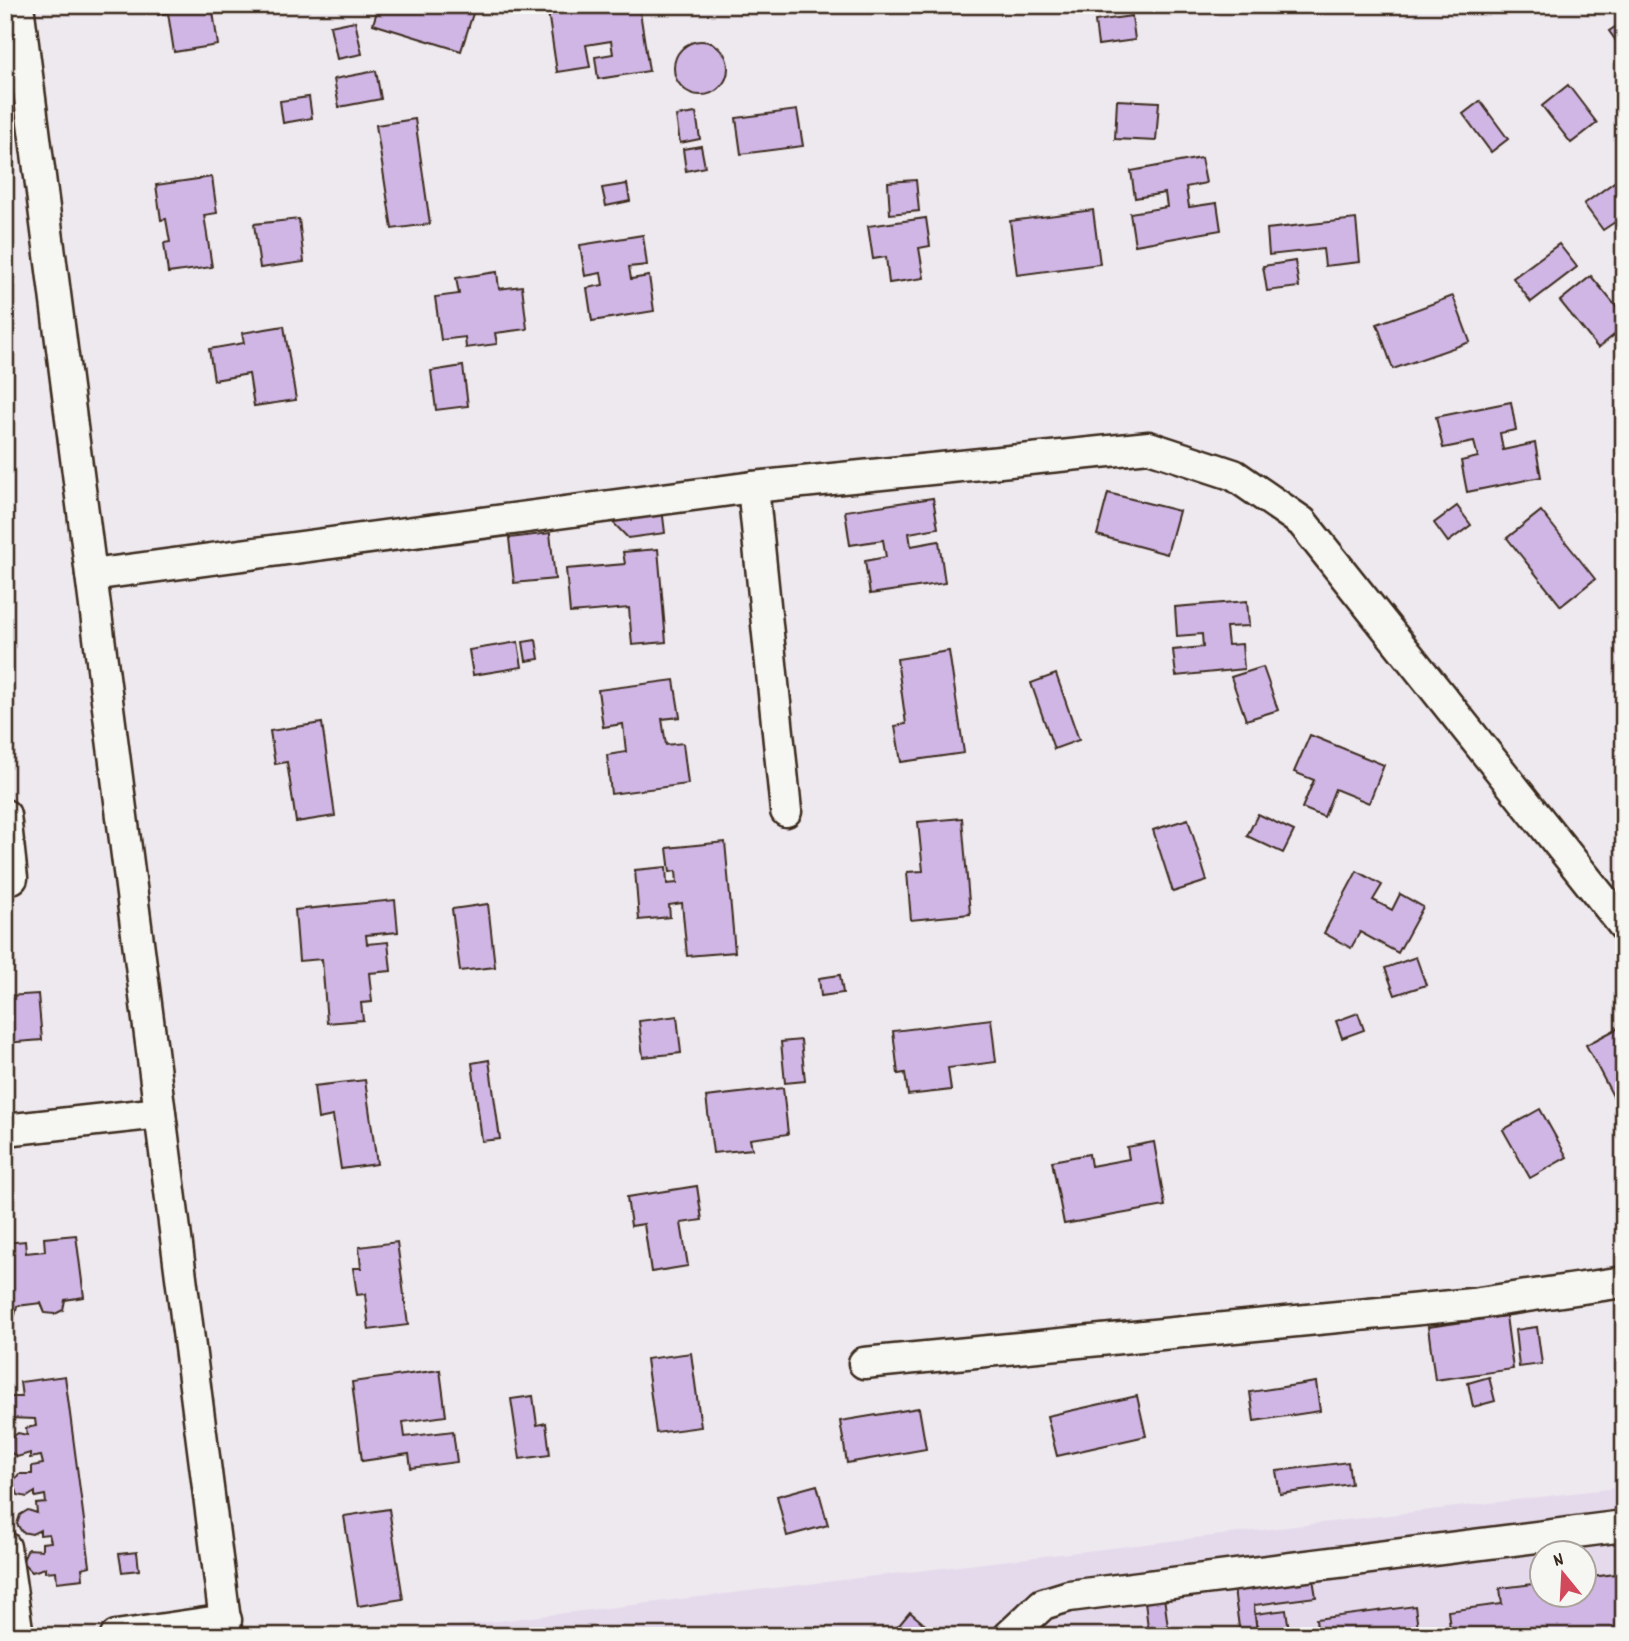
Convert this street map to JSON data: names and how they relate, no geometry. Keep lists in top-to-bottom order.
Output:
{
  "north": "top"
}
